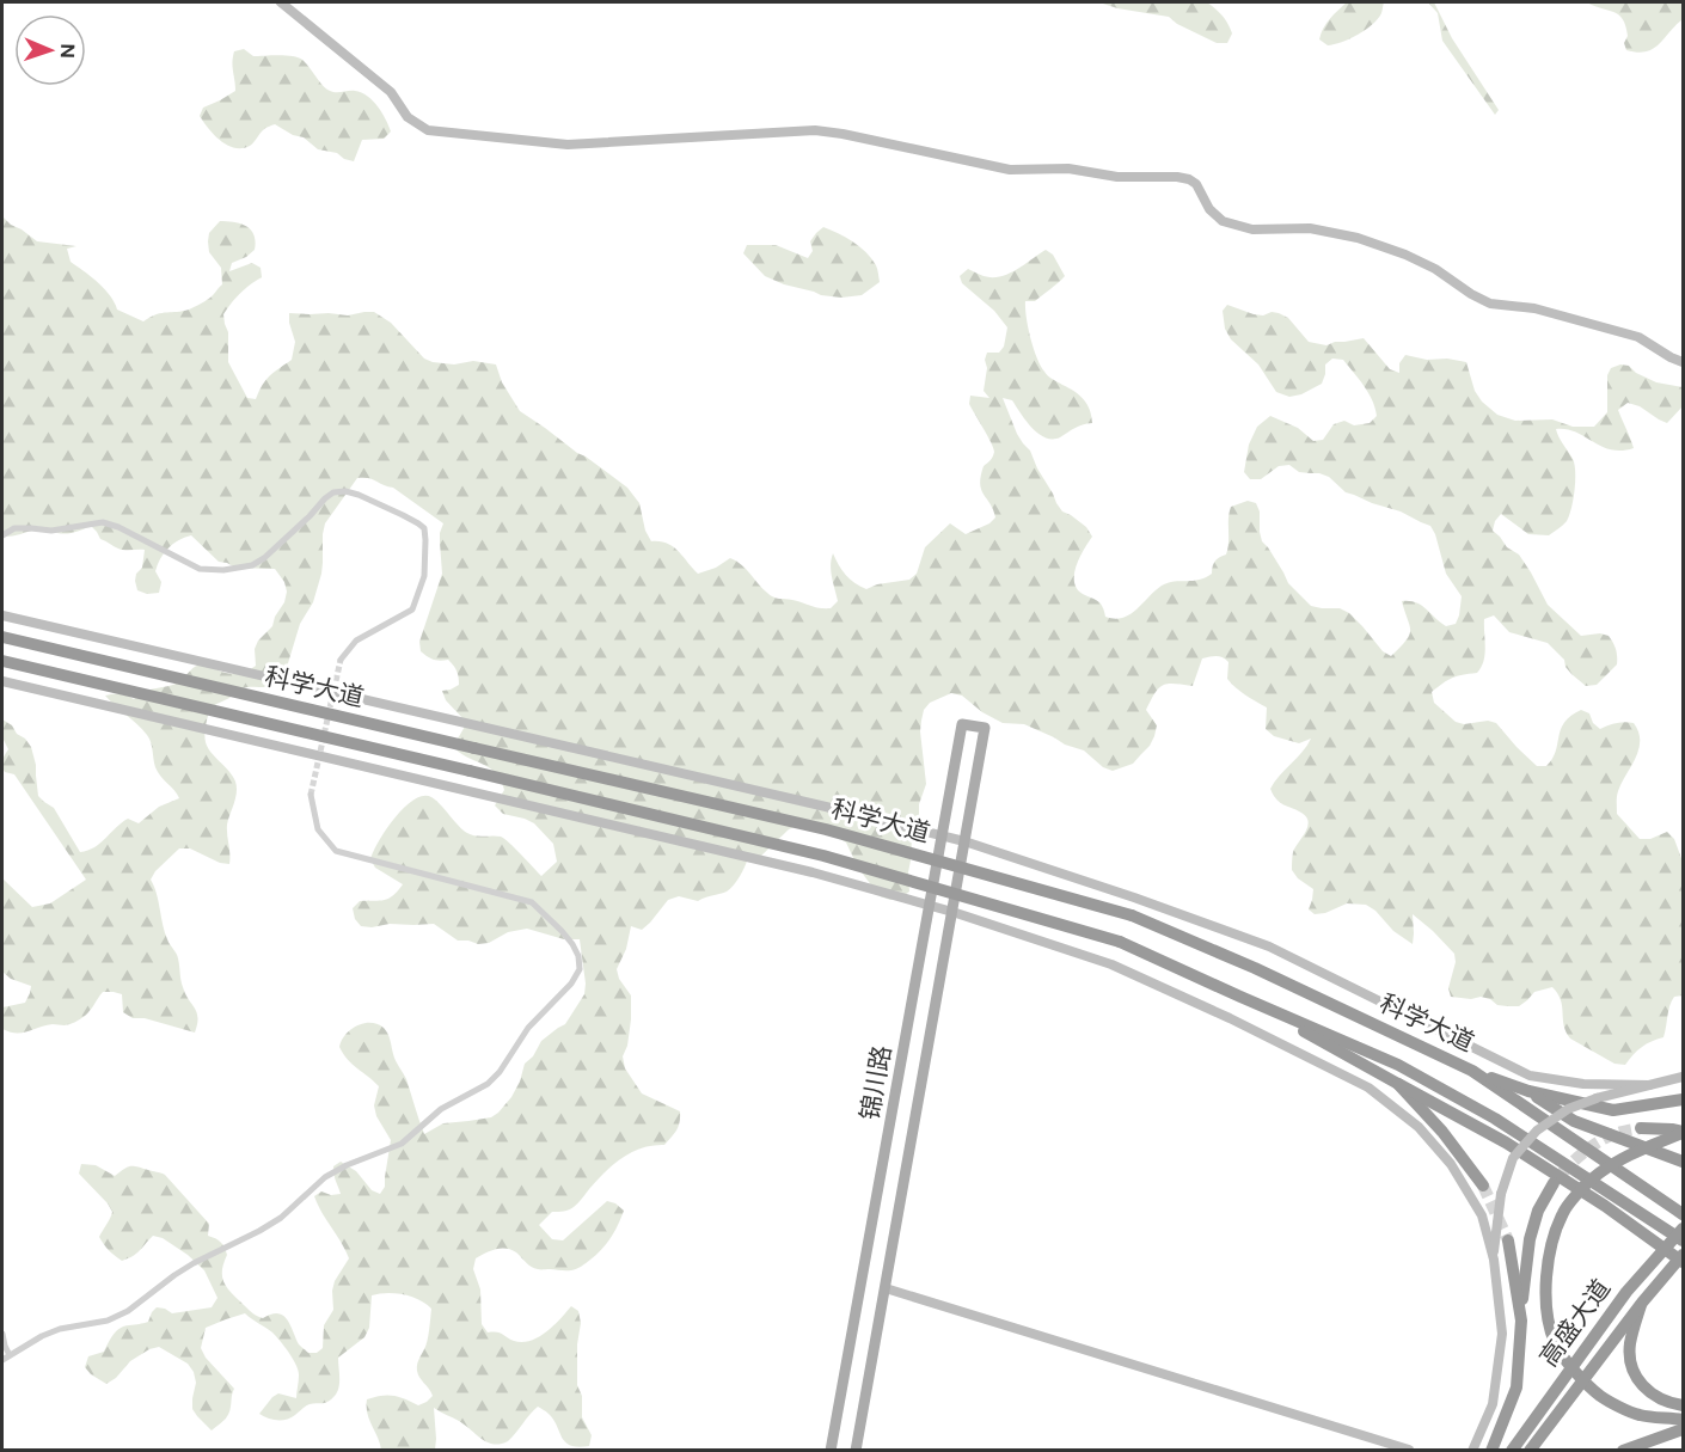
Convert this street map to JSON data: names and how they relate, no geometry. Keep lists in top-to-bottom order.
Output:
{
  "streets": {
    "highway": ["科学大道", "高盛大道"],
    "main road": ["锦川路"]
  },
  "crossings": [
    ["科学大道", "锦川路"]
  ],
  "north": "right"
}
